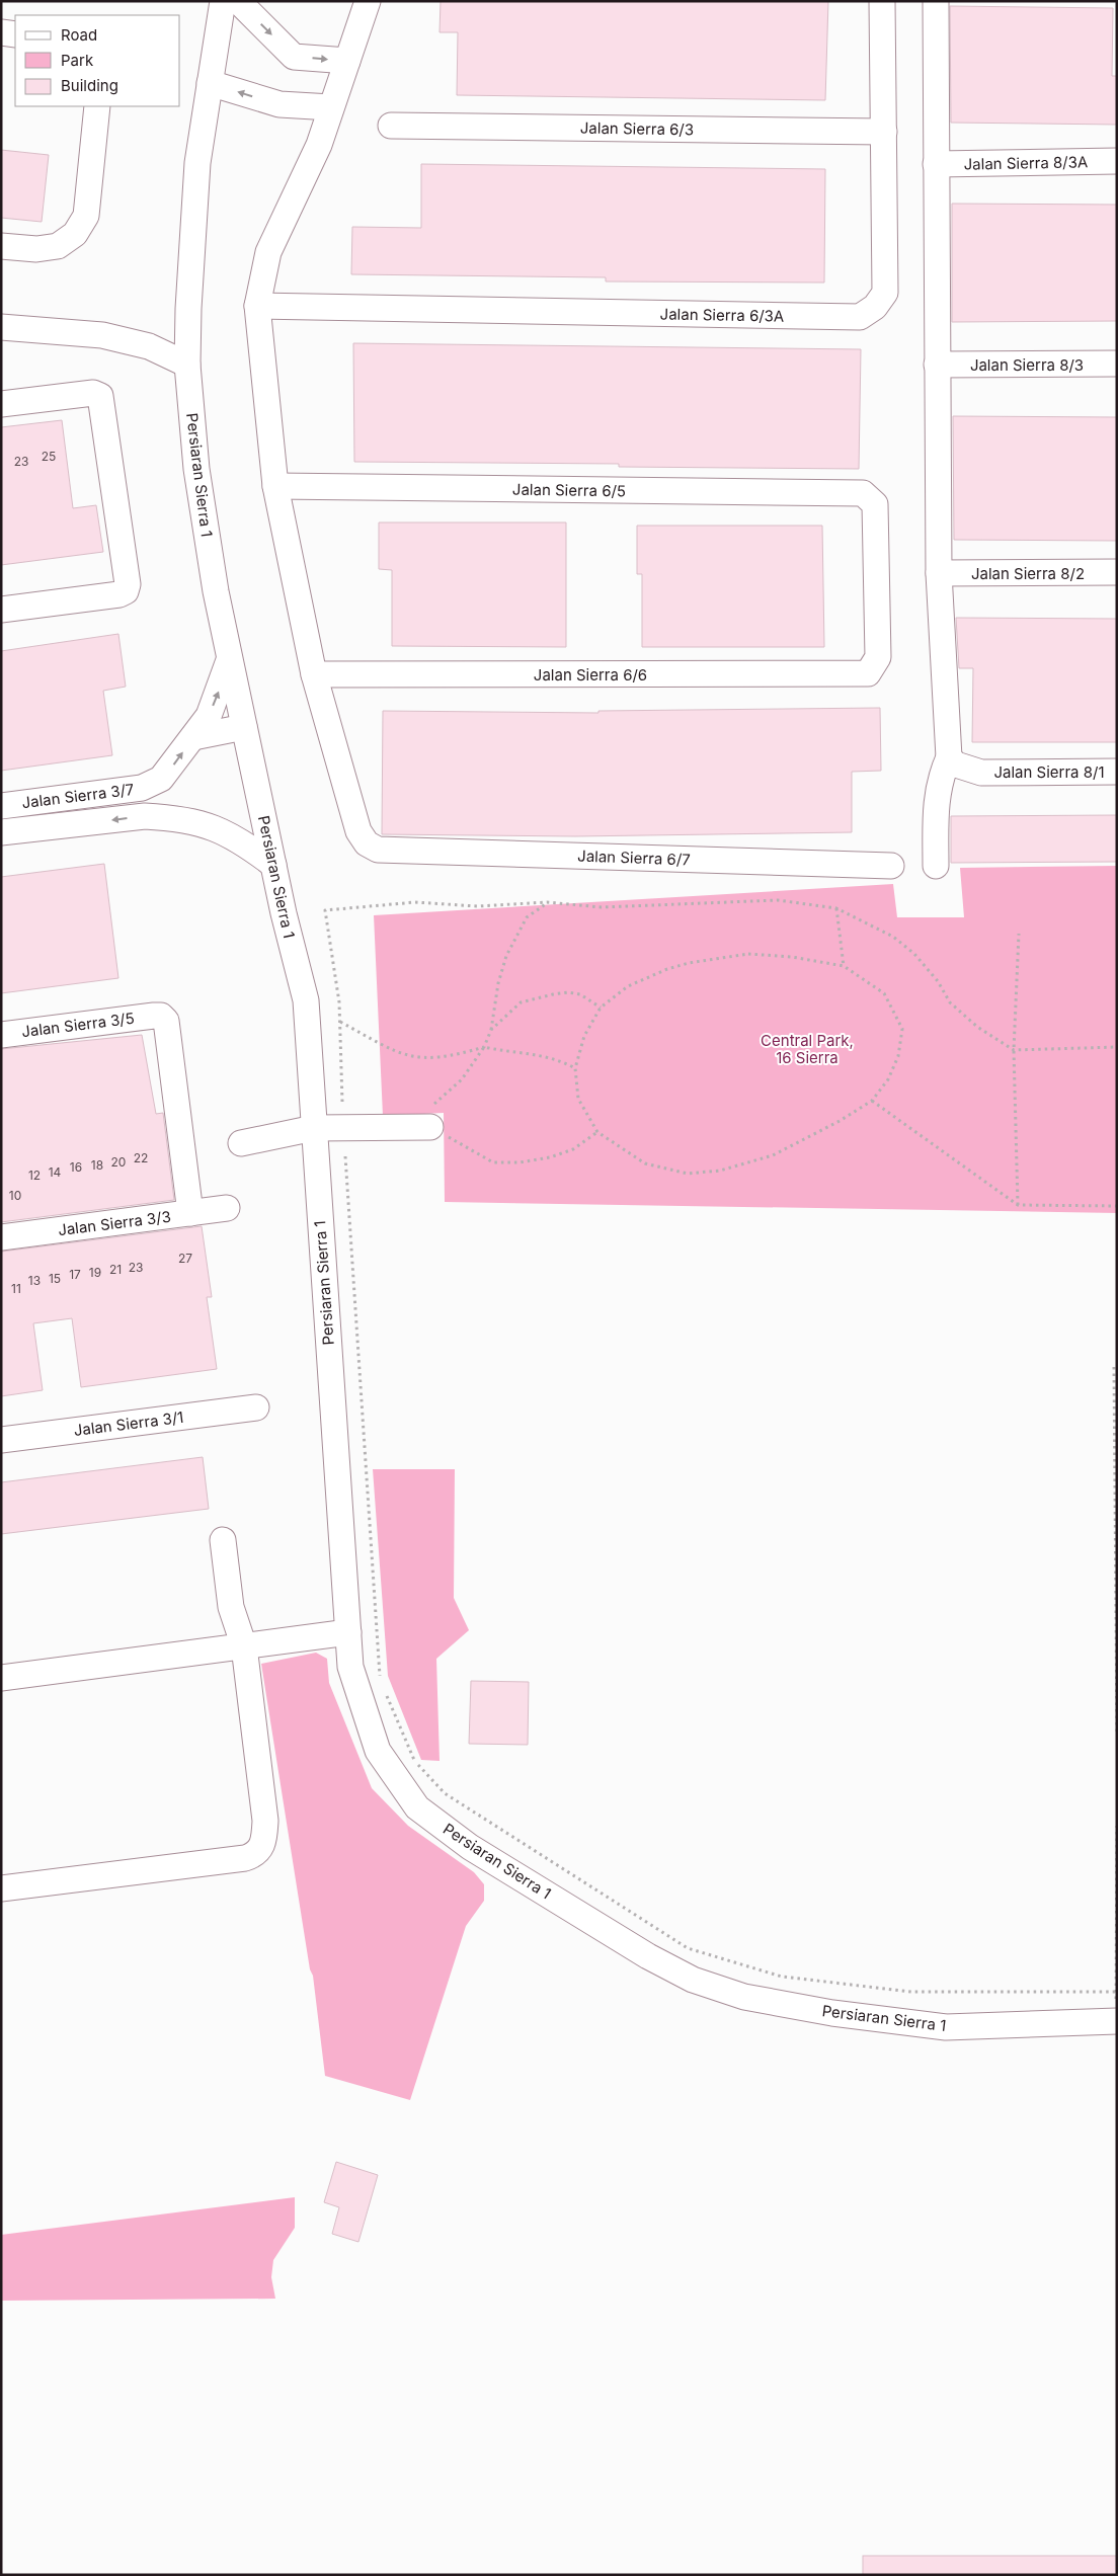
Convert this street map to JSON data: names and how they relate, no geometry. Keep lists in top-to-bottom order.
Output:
{
  "streets": {
    "street": [
      "Jalan Sierra 6/3",
      "Jalan Sierra 8/3A",
      "Jalan Sierra 6/3A",
      "Jalan Sierra 8/3",
      "Persiaran Sierra 1",
      "Jalan Sierra 6/5",
      "Jalan Sierra 8/2",
      "Jalan Sierra 6/6",
      "Jalan Sierra 8/1",
      "Jalan Sierra 3/7",
      "Jalan Sierra 6/7",
      "Jalan Sierra 3/5",
      "Jalan Sierra 3/3",
      "Jalan Sierra 3/1"
    ]
  },
  "crossings": [
    ["Jalan Sierra 6/3", "Jalan Sierra 6/3A"],
    ["Persiaran Sierra 1", "Jalan Sierra 3/7"],
    ["Jalan Sierra 6/5", "Jalan Sierra 6/6"],
    ["Jalan Sierra 6/6", "Jalan Sierra 6/7"],
    ["Jalan Sierra 3/5", "Jalan Sierra 3/3"]
  ],
  "parks": ["Central Park, 16 Sierra"],
  "house_numbers": [
    "25",
    "23",
    "22",
    "20",
    "18",
    "16",
    "14",
    "12",
    "10",
    "27",
    "23",
    "21",
    "19",
    "17",
    "15",
    "13",
    "11"
  ],
  "legend": ["Road", "Park", "Building"]
}
